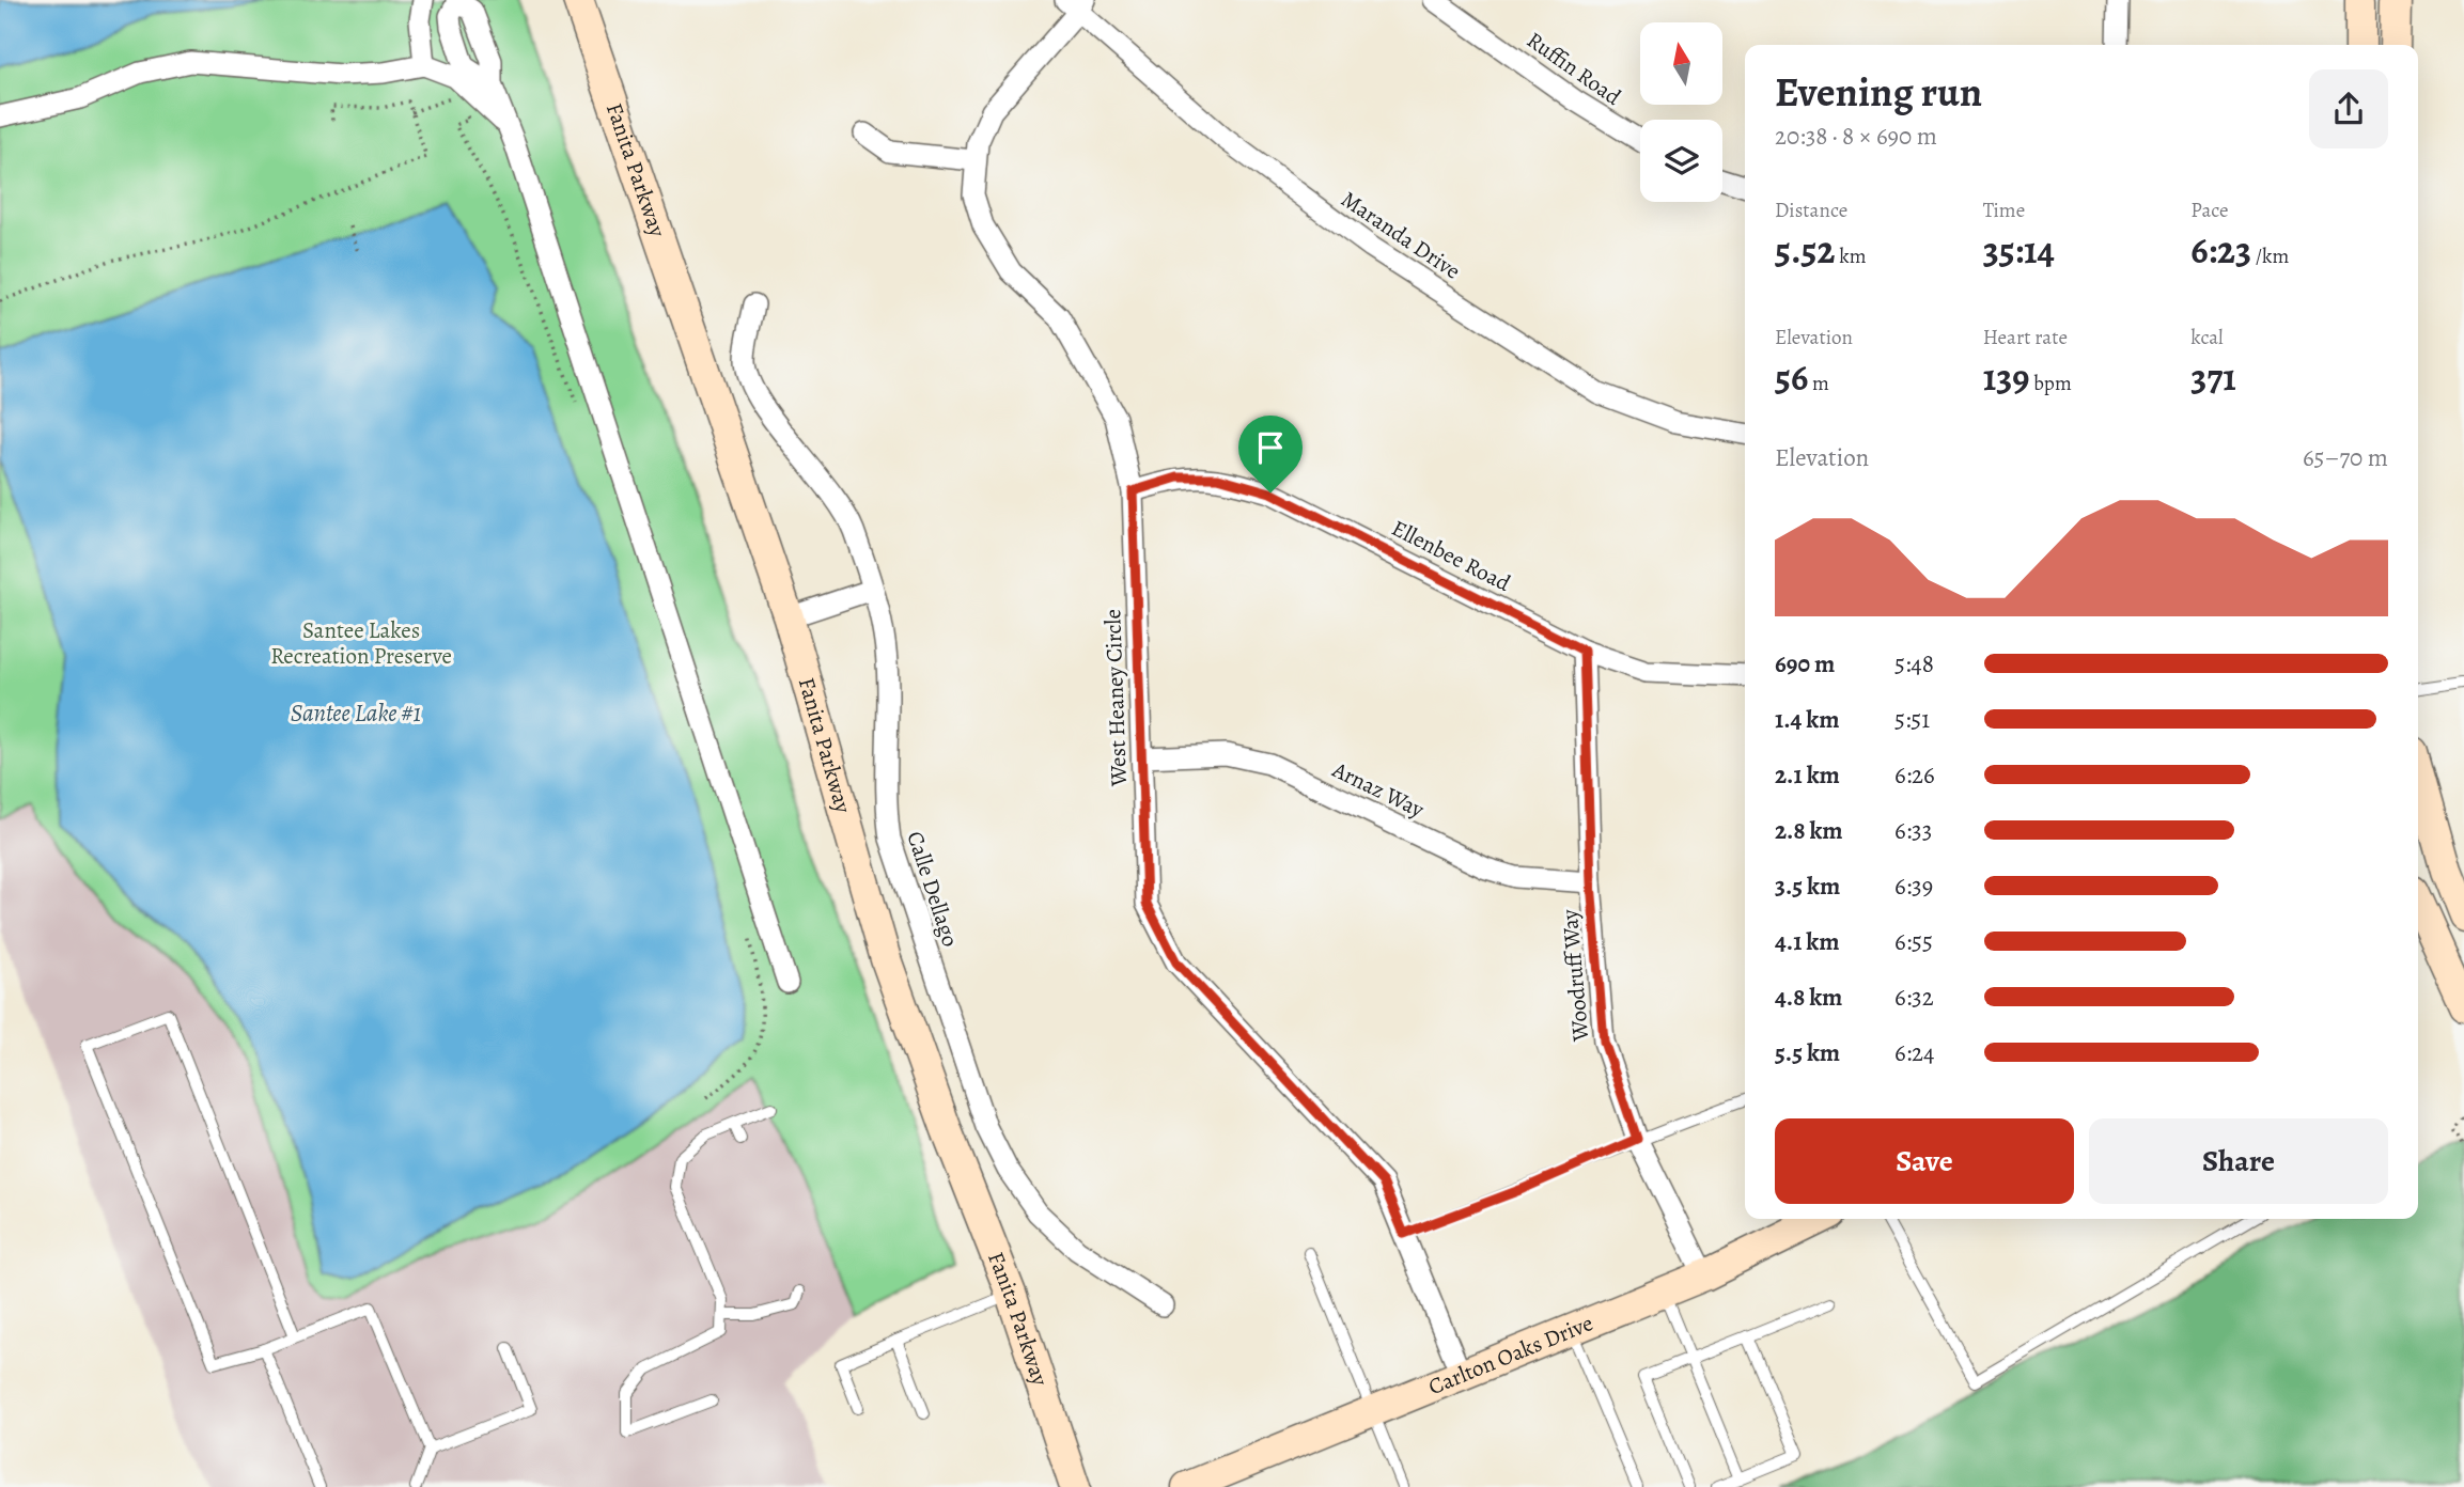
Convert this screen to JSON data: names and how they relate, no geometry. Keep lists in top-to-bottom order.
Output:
{
  "streets": {
    "street": [
      "Ruffin Road",
      "Fanita Parkway",
      "Maranda Drive",
      "Ellenbee Road",
      "West Heaney Circle",
      "Arnaz Way",
      "Calle Dellago",
      "Woodruff Way",
      "Carlton Oaks Drive"
    ]
  },
  "crossings": [
    ["Maranda Drive", "West Heaney Circle"],
    ["Ellenbee Road", "West Heaney Circle"],
    ["Ellenbee Road", "Woodruff Way"],
    ["West Heaney Circle", "Arnaz Way"],
    ["West Heaney Circle", "Carlton Oaks Drive"],
    ["Arnaz Way", "Woodruff Way"],
    ["Woodruff Way", "Carlton Oaks Drive"]
  ],
  "water": ["Santee Lake #1"],
  "parks": ["Santee Lakes Recreation Preserve"],
  "north": "top",
  "page": {
    "heading": ["Evening run", "20:38 · 8 × 690 m"],
    "stats": [
      ["Distance", "5.52 km"],
      ["Time", "35:14"],
      ["Pace", "6:23 /km"],
      ["Elevation", "56 m"],
      ["Heart rate", "139 bpm"],
      ["kcal", "371"]
    ],
    "chart": ["Elevation", "65–70 m"],
    "list": [
      {
        "name": "690 m",
        "note": "5:48"
      },
      {
        "name": "1.4 km",
        "note": "5:51"
      },
      {
        "name": "2.1 km",
        "note": "6:26"
      },
      {
        "name": "2.8 km",
        "note": "6:33"
      },
      {
        "name": "3.5 km",
        "note": "6:39"
      },
      {
        "name": "4.1 km",
        "note": "6:55"
      },
      {
        "name": "4.8 km",
        "note": "6:32"
      },
      {
        "name": "5.5 km",
        "note": "6:24"
      }
    ],
    "buttons": ["Save", "Share"]
  }
}
